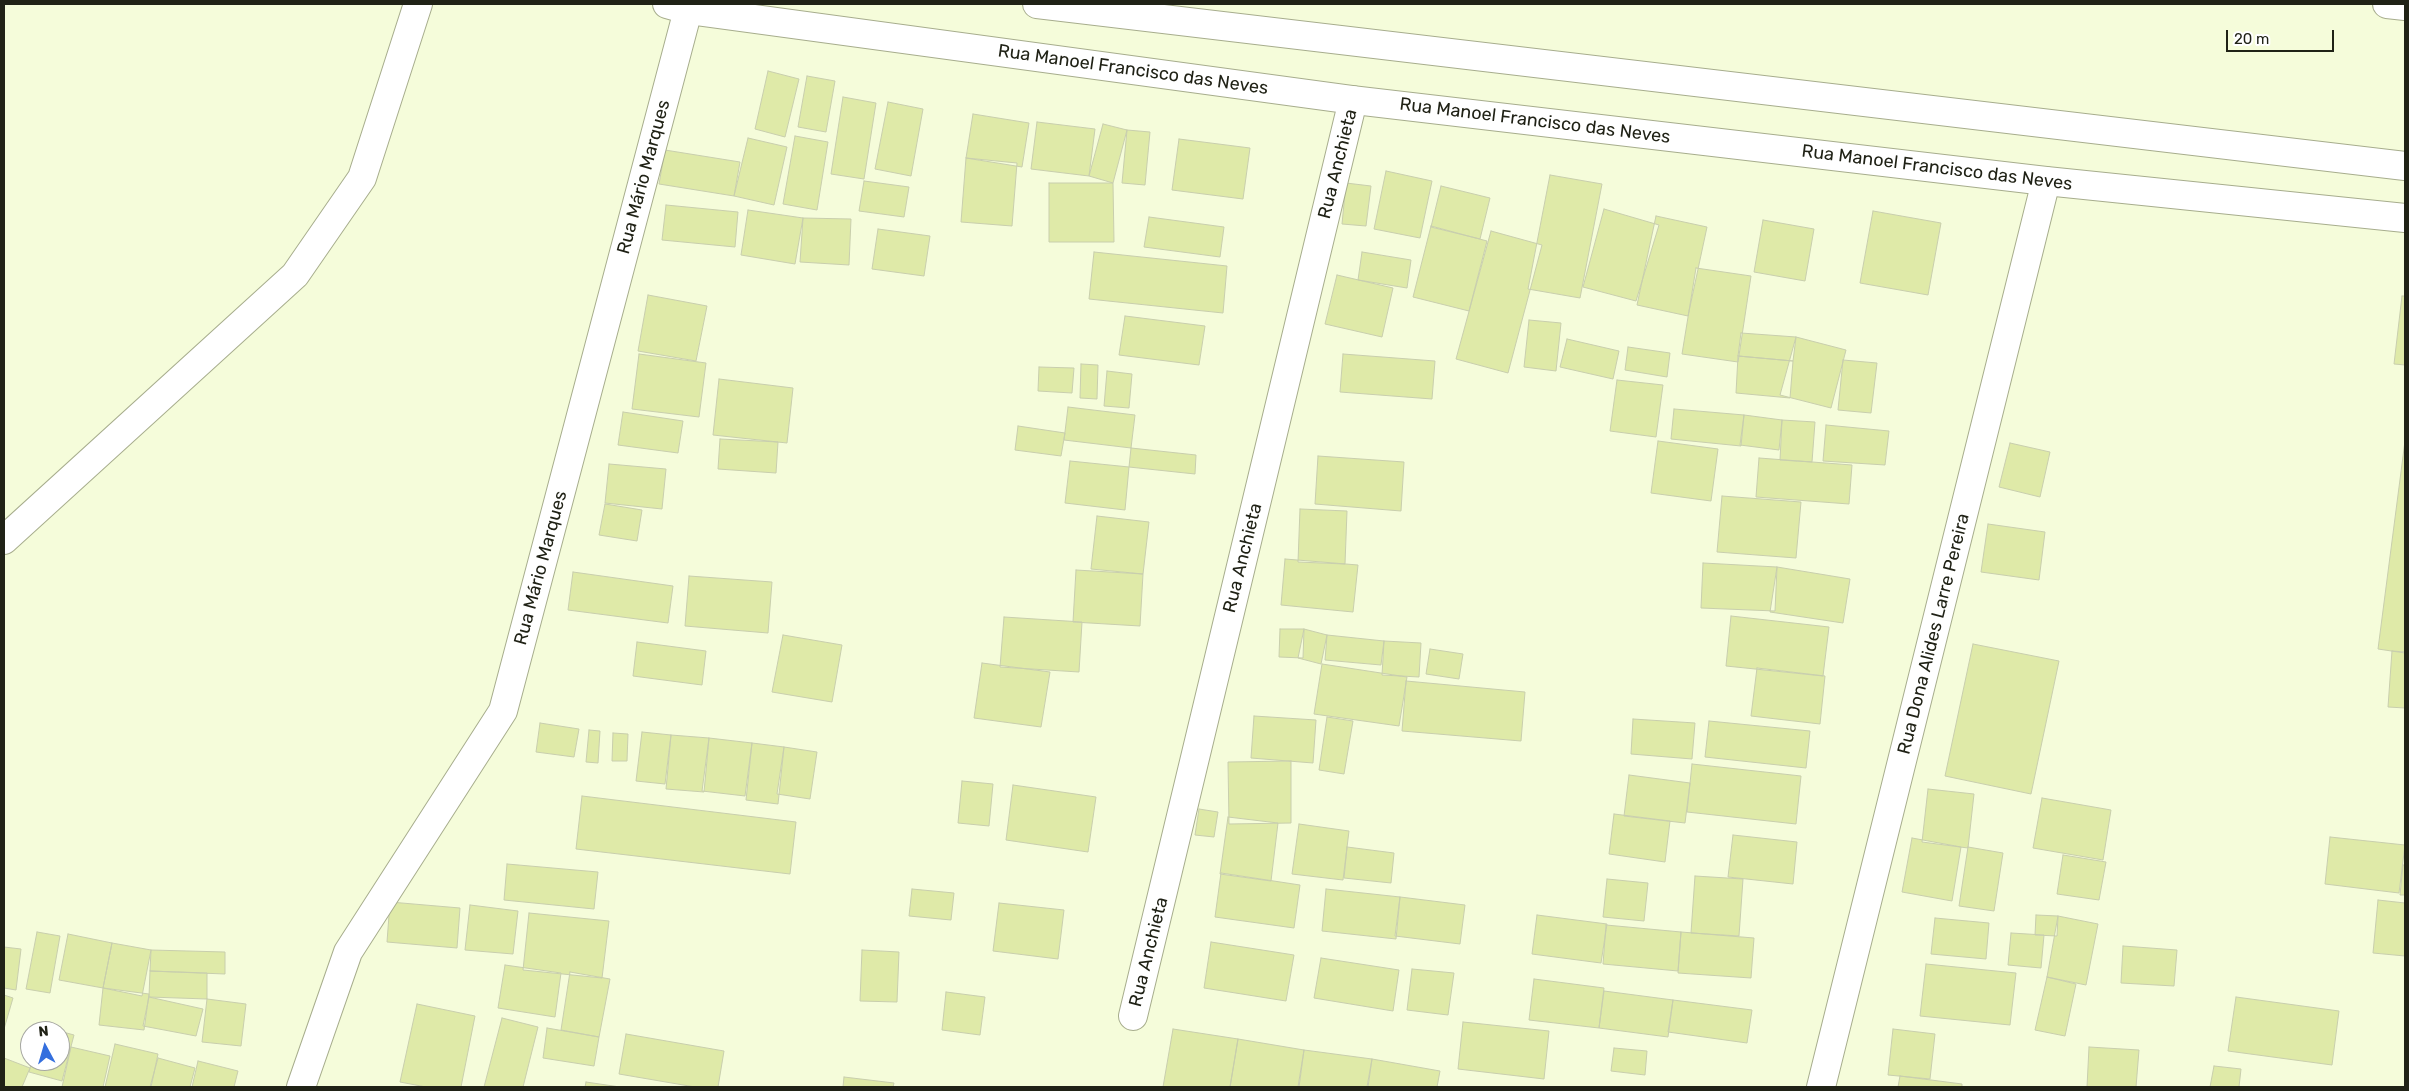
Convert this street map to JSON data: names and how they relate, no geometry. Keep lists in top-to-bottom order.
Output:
{
  "streets": {
    "street": [
      "Rua Manoel Francisco das Neves",
      "Rua Anchieta",
      "Rua Mário Marques",
      "Rua Dona Alides Larre Pereira"
    ]
  },
  "crossings": [
    ["Rua Manoel Francisco das Neves", "Rua Anchieta"],
    ["Rua Manoel Francisco das Neves", "Rua Mário Marques"],
    ["Rua Manoel Francisco das Neves", "Rua Dona Alides Larre Pereira"]
  ],
  "scale_bar": "20 m",
  "north": "top"
}
